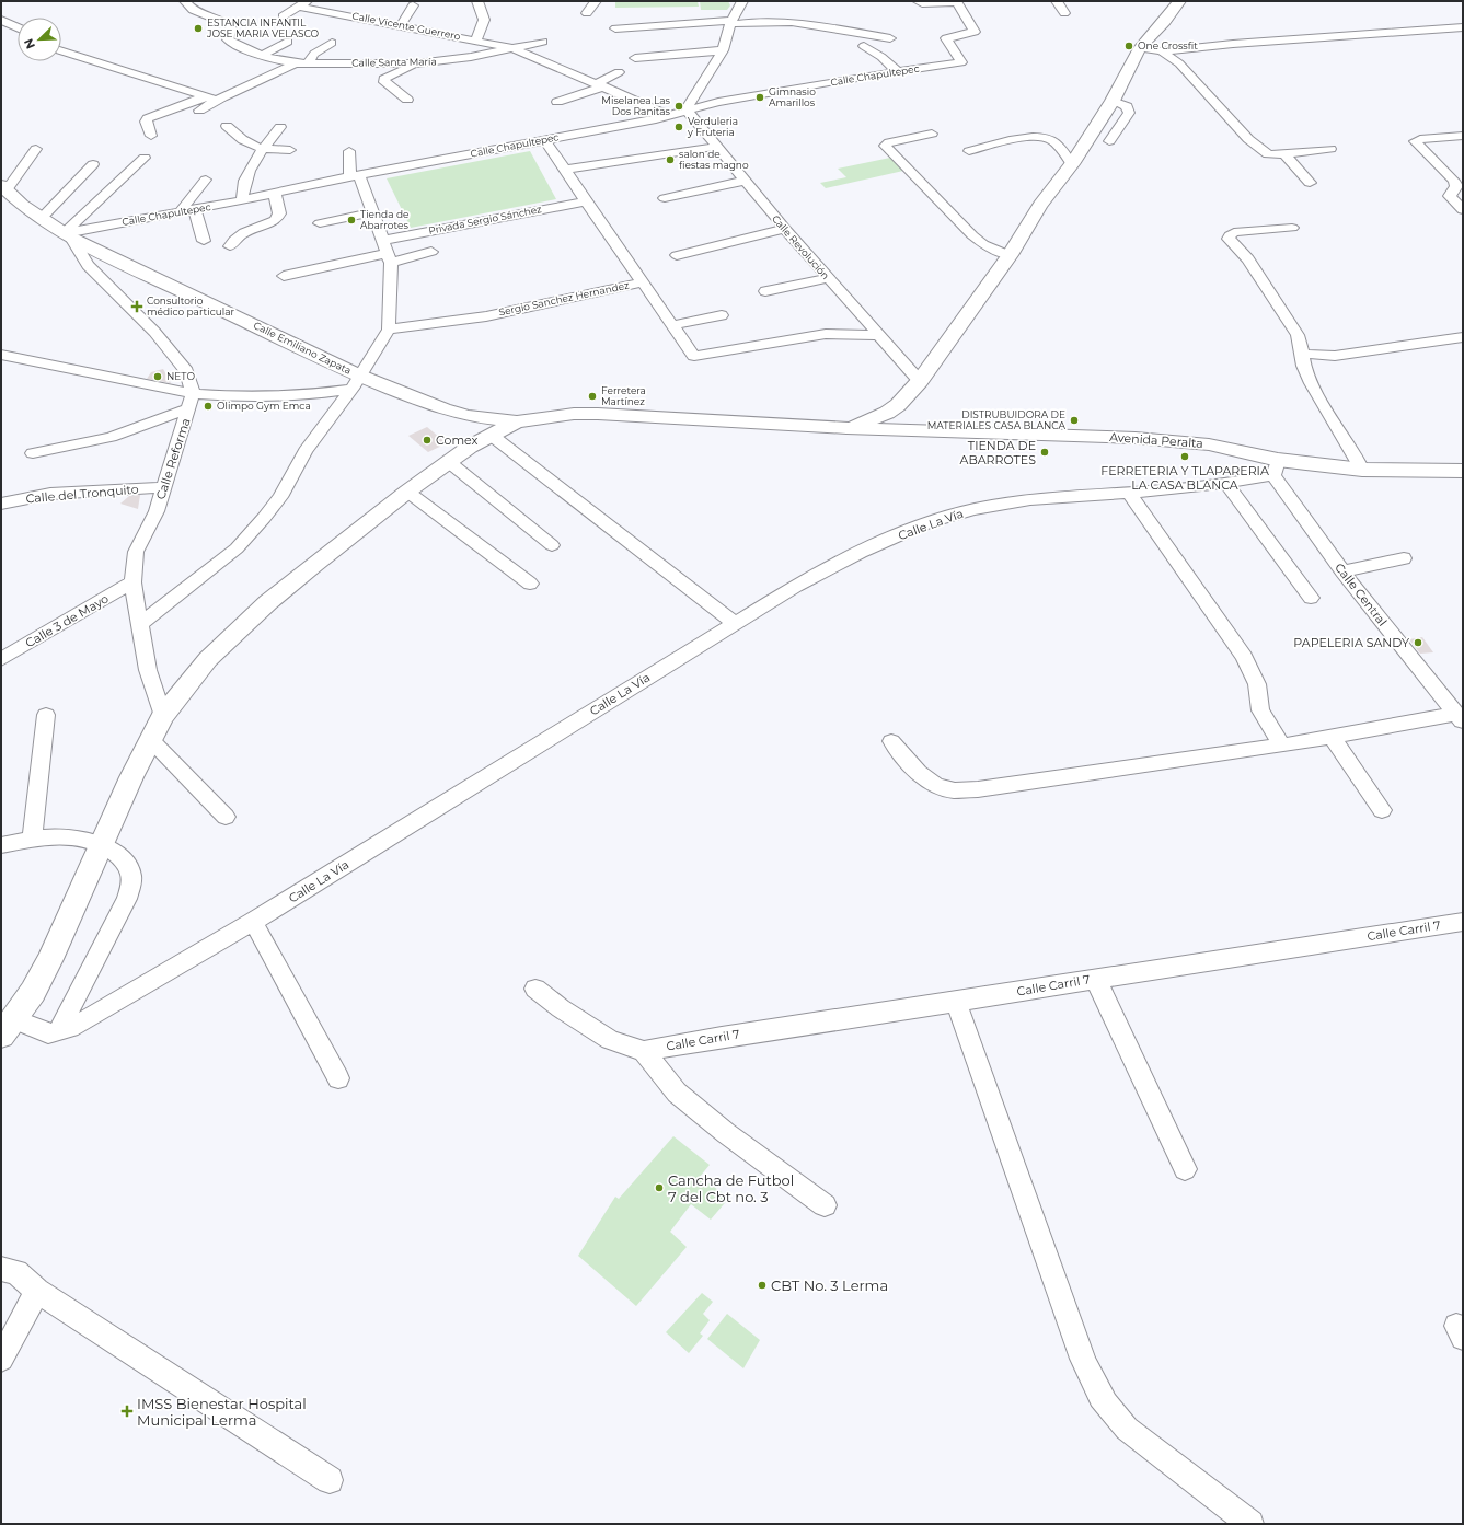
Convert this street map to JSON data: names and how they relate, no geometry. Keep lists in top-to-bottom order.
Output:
{
  "streets": {
    "main road": ["Calle Emiliano Zapata", "Avenida Peralta"],
    "street": [
      "Calle Vicente Guerrero",
      "Calle Santa María",
      "Calle Chapultepec",
      "Privada Sergio Sánchez",
      "Calle Revolución",
      "Sergio Sanchez Hernandez",
      "Calle Reforma",
      "Calle del Tronquito",
      "Calle La Vía",
      "Calle Central",
      "Calle 3 de Mayo",
      "Calle Carril 7"
    ]
  },
  "crossings": [
    ["Calle Vicente Guerrero", "Calle Santa María"],
    ["Calle Chapultepec", "Calle Revolución"],
    ["Calle Chapultepec", "Sergio Sanchez Hernandez"],
    ["Calle Chapultepec", "Calle Emiliano Zapata"],
    ["Privada Sergio Sánchez", "Sergio Sanchez Hernandez"],
    ["Calle Emiliano Zapata", "Avenida Peralta"],
    ["Avenida Peralta", "Calle La Vía"],
    ["Avenida Peralta", "Calle Central"],
    ["Calle Reforma", "Calle del Tronquito"],
    ["Calle Reforma", "Calle 3 de Mayo"],
    ["Calle La Vía", "Calle Central"]
  ],
  "places": {
    "other": [
      "ESTANCIA INFANTIL JOSE MARIA VELASCO",
      "One Crossfit",
      "Gimnasio Amarillos",
      "Miselanea Las Dos Ranitas",
      "Verduleria y Fruteria",
      "salon de fiestas magno",
      "Tienda de Abarrotes",
      "NETO",
      "Ferretera Martínez",
      "Olimpo Gym Emca",
      "DISTRUBUIDORA DE MATERIALES CASA BLANCA",
      "Comex",
      "TIENDA DE ABARROTES",
      "FERRETERIA Y TLAPARERIA LA CASA BLANCA",
      "PAPELERIA SANDY",
      "Cancha de Futbol 7 del Cbt no. 3",
      "CBT No. 3 Lerma"
    ],
    "health": ["Consultorio médico particular", "IMSS Bienestar Hospital Municipal Lerma"]
  },
  "north": "bottom left"
}
